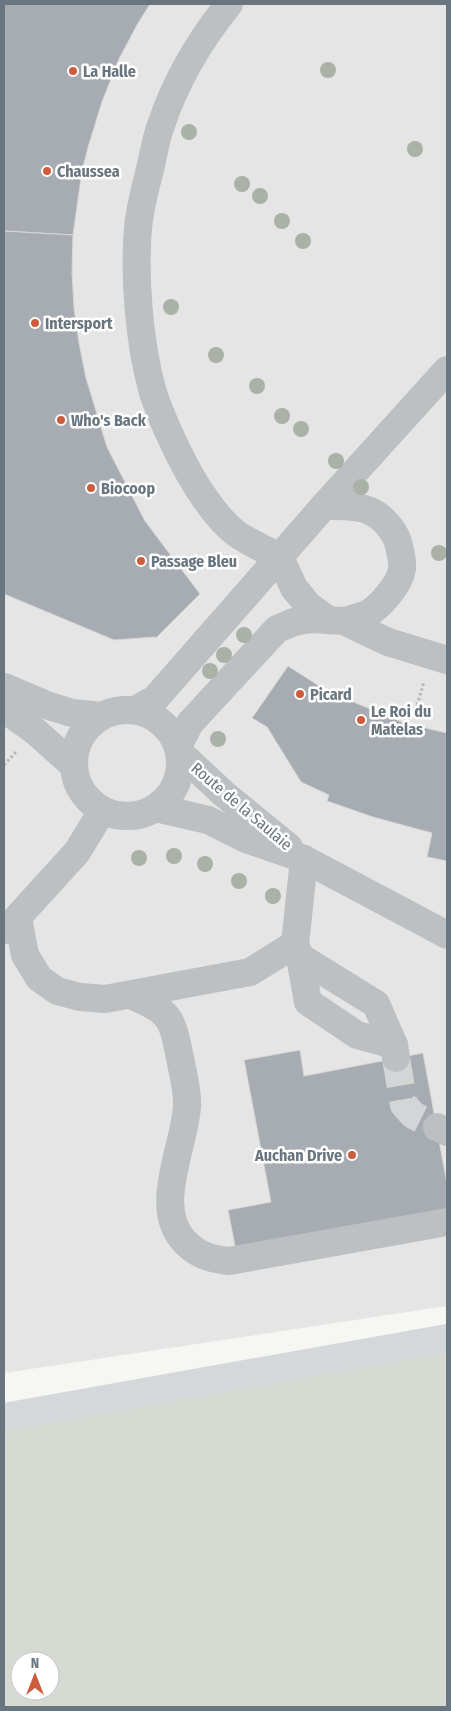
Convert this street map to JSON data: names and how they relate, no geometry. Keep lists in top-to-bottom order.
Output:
{
  "streets": {
    "street": ["Route de la Saulaie"]
  },
  "places": [
    "La Halle",
    "Chaussea",
    "Intersport",
    "Who's Back",
    "Biocoop",
    "Passage Bleu",
    "Picard",
    "Le Roi du Matelas",
    "Auchan Drive"
  ],
  "north": "top"
}
